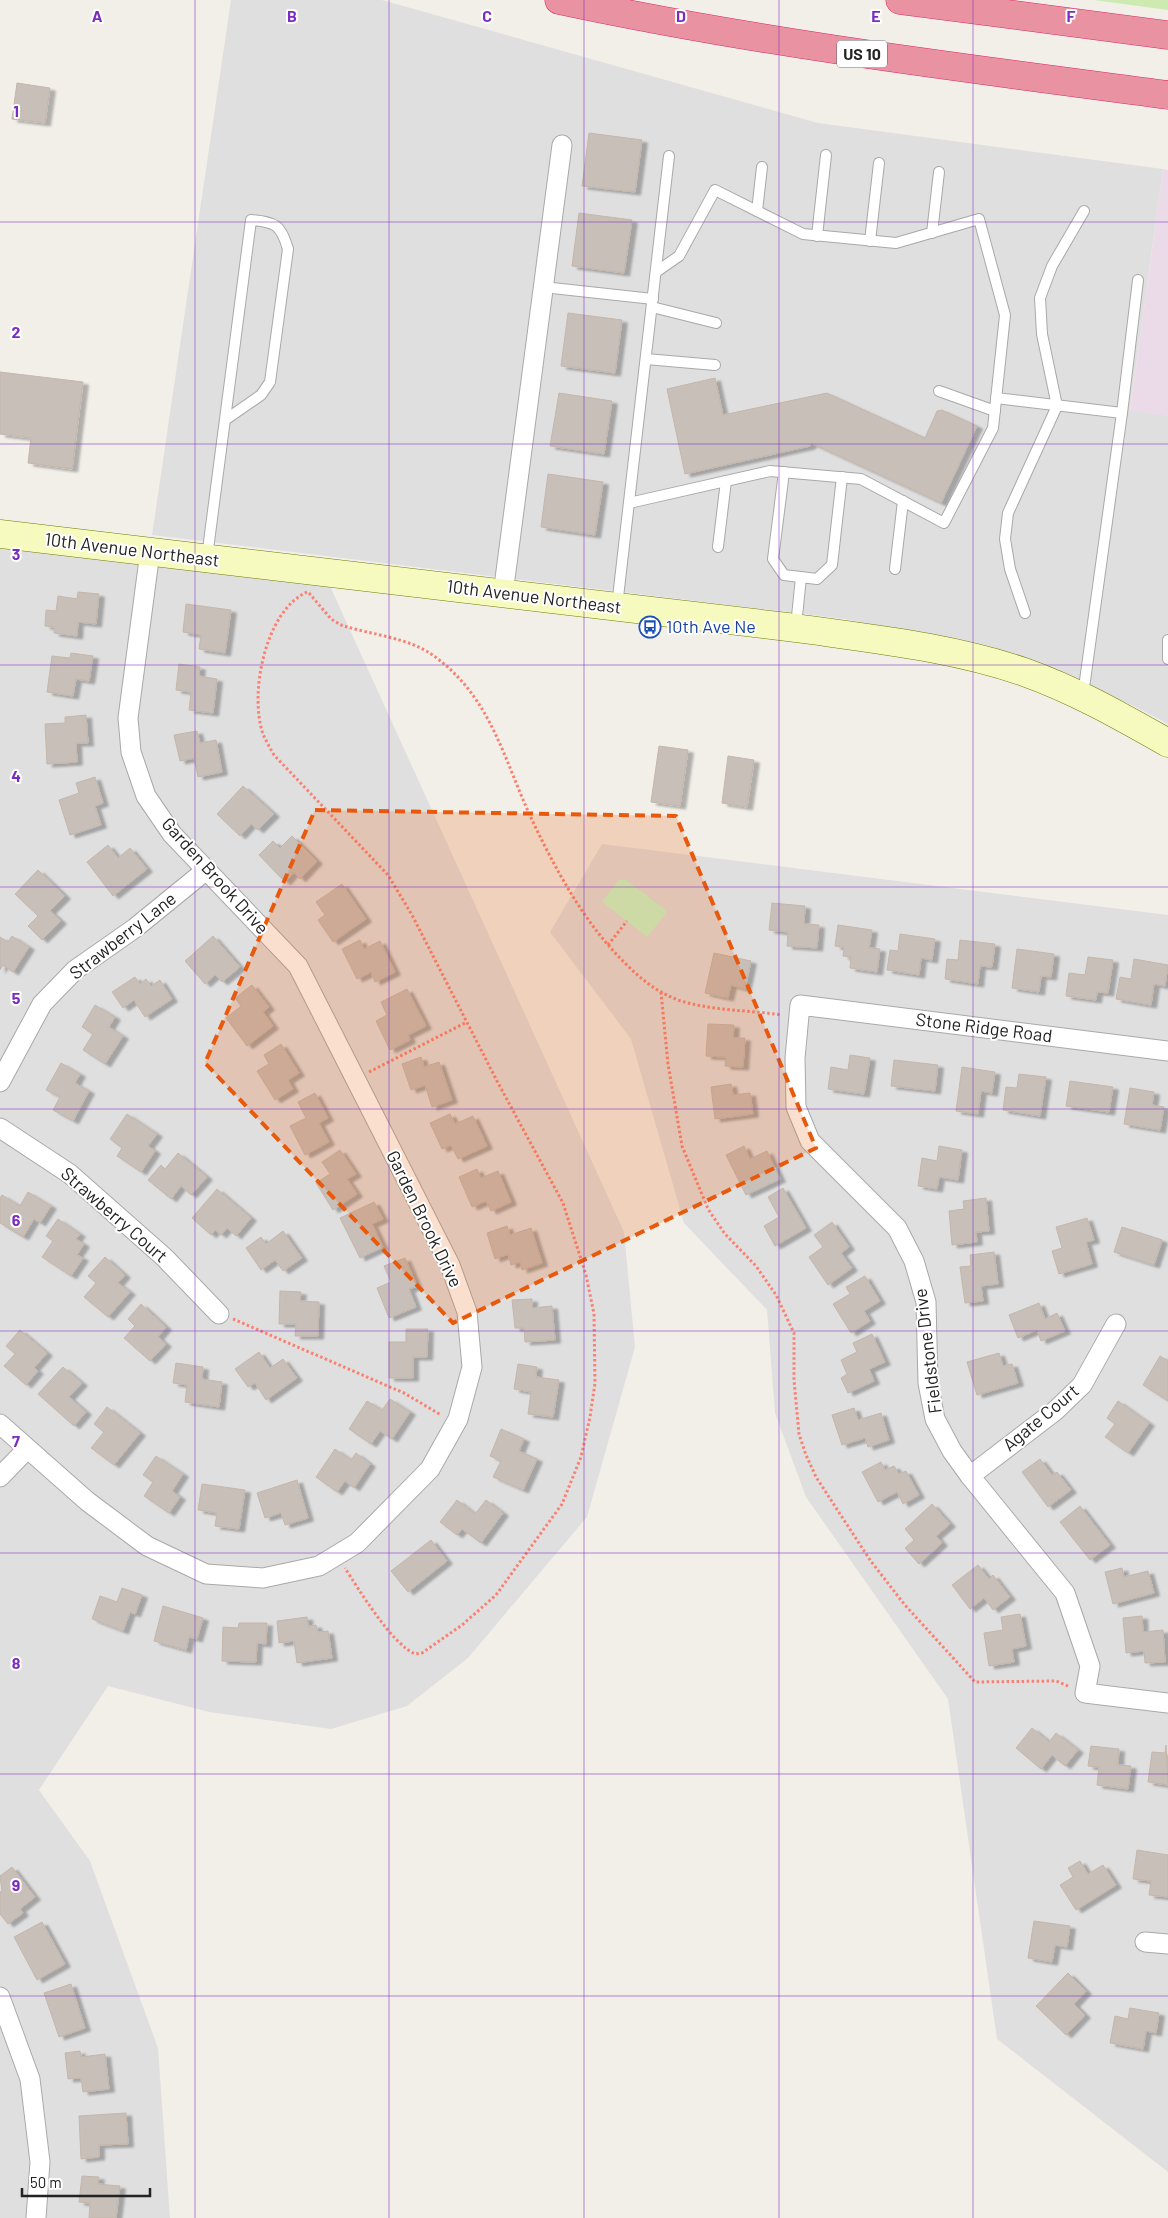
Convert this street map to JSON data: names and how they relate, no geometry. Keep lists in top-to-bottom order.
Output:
{
  "streets": {
    "highway": ["US 10"],
    "street": [
      "10th Avenue Northeast",
      "Garden Brook Drive",
      "Strawberry Lane",
      "Stone Ridge Road",
      "Strawberry Court",
      "Fieldstone Drive",
      "Agate Court"
    ]
  },
  "crossings": [
    ["10th Avenue Northeast", "Garden Brook Drive"],
    ["Garden Brook Drive", "Strawberry Lane"],
    ["Stone Ridge Road", "Fieldstone Drive"],
    ["Fieldstone Drive", "Agate Court"]
  ],
  "places": {
    "bus stop": ["10th Ave Ne"]
  },
  "scale_bar": "50 m",
  "grid": {
    "columns": [
      "A",
      "B",
      "C",
      "D",
      "E",
      "F"
    ],
    "rows": [
      "1",
      "2",
      "3",
      "4",
      "5",
      "6",
      "7",
      "8",
      "9"
    ]
  }
}
